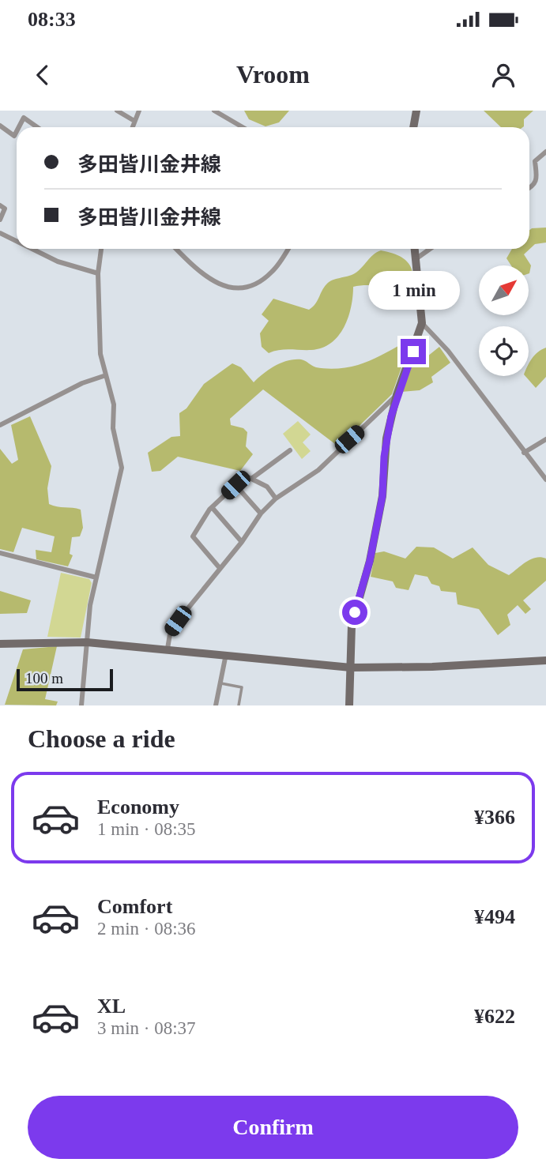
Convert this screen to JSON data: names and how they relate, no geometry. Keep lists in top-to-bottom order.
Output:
{
  "scale_bar": "100 m",
  "north": "top right",
  "page": {
    "status": "08:33",
    "header": "Vroom",
    "banner": ["多田皆川金井線", "多田皆川金井線"],
    "bubble": "1 min",
    "scale": "100 m",
    "heading": "Choose a ride",
    "list": [
      {
        "name": "Economy",
        "note": "1 min · 08:35",
        "value": "¥366"
      },
      {
        "name": "Comfort",
        "note": "2 min · 08:36",
        "value": "¥494"
      },
      {
        "name": "XL",
        "note": "3 min · 08:37",
        "value": "¥622"
      }
    ],
    "buttons": "Confirm"
  }
}
